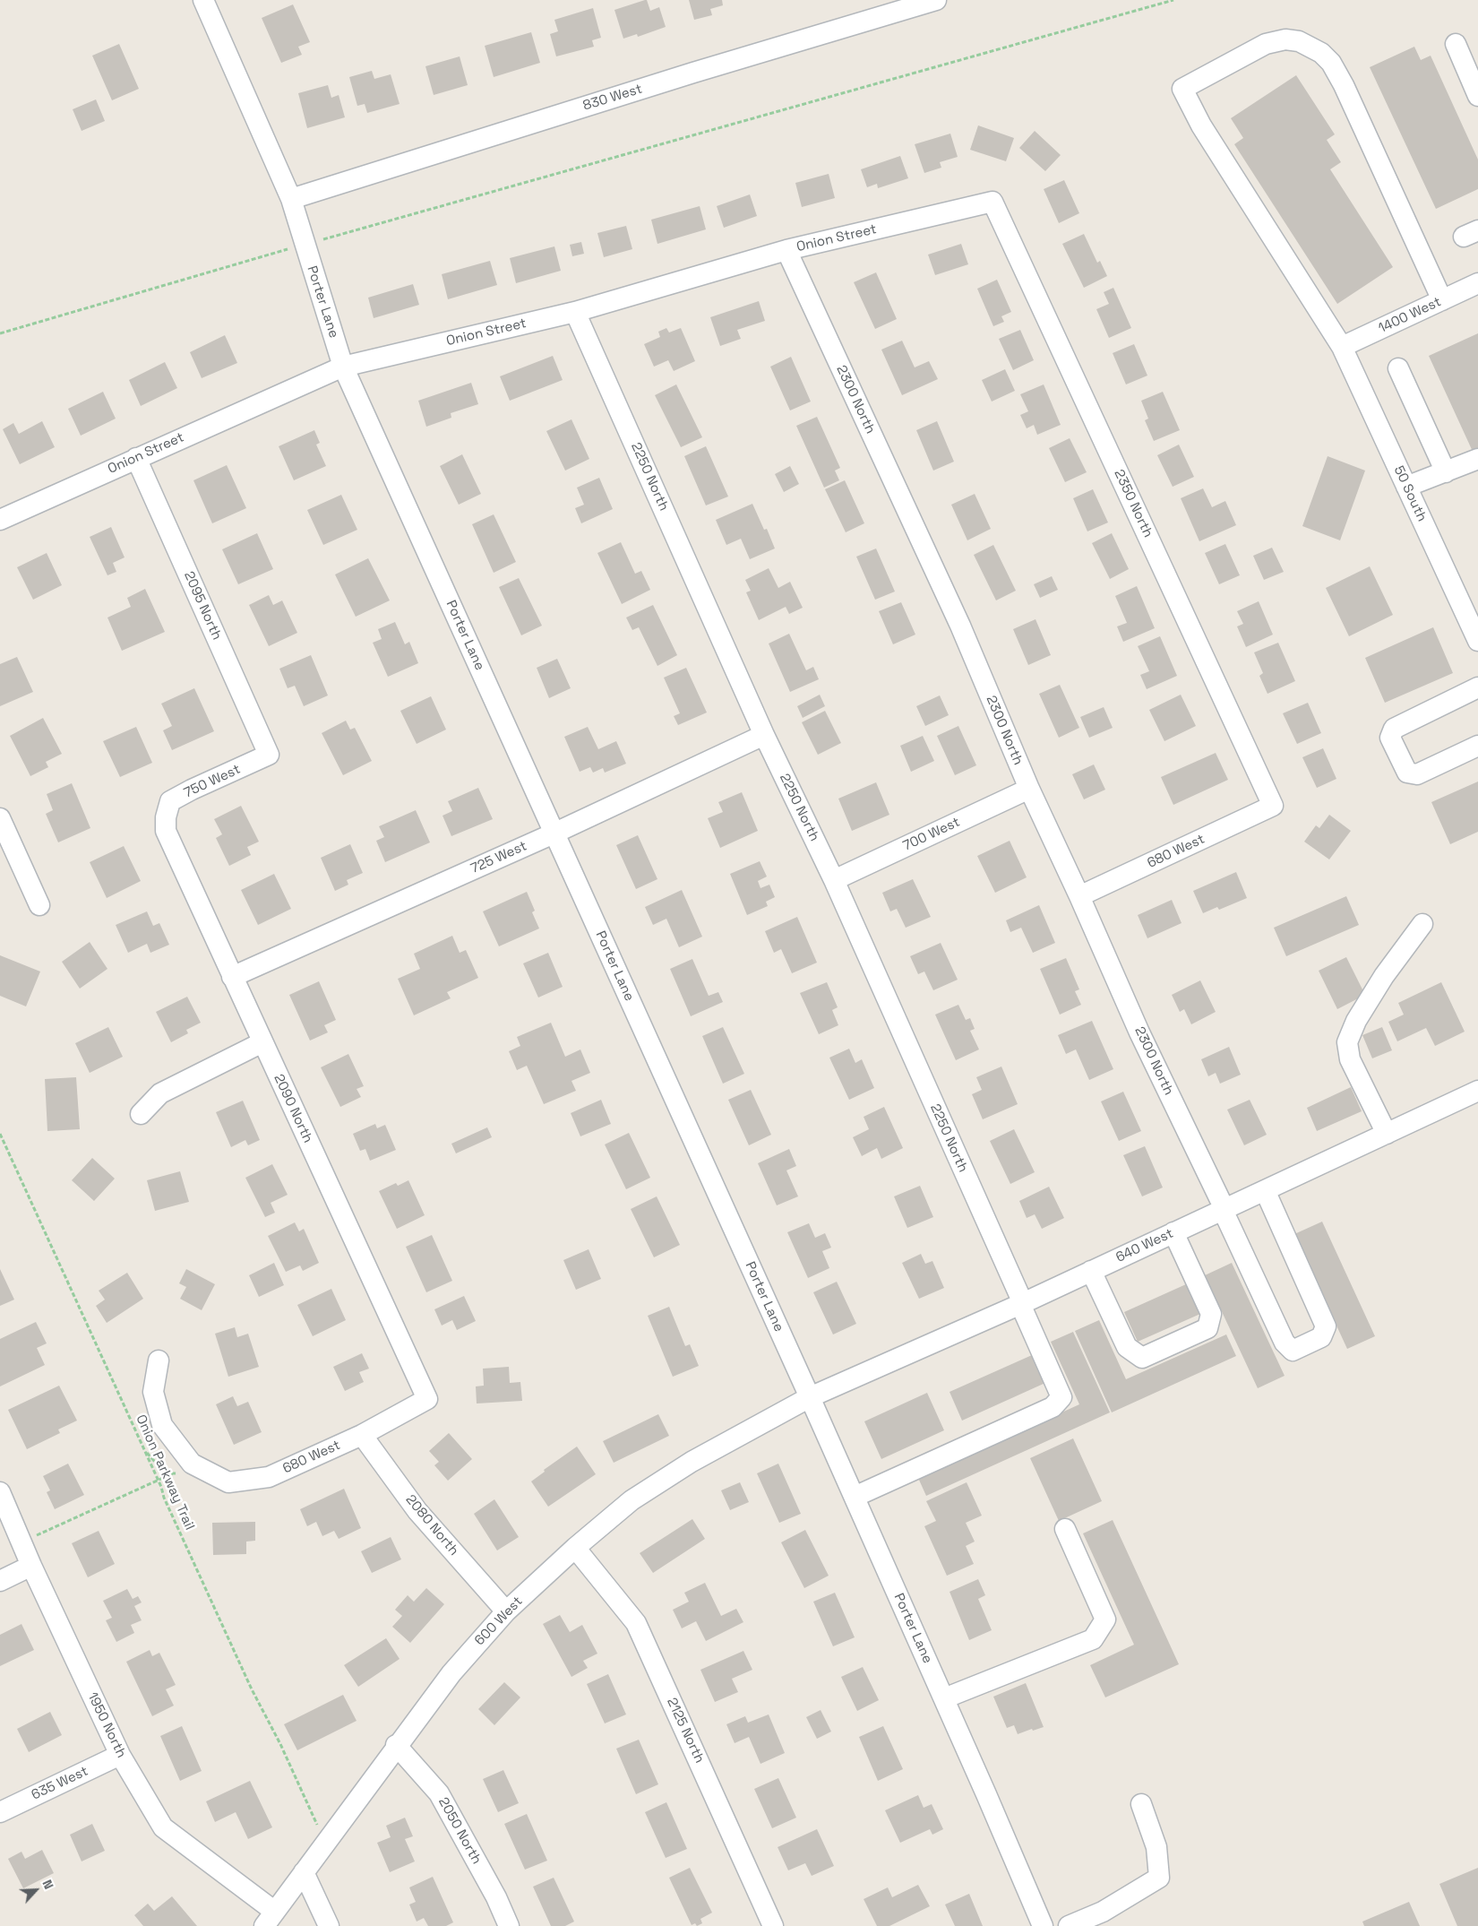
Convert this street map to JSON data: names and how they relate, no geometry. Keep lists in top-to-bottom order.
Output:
{
  "streets": {
    "street": [
      "830 West",
      "Onion Street",
      "Porter Lane",
      "1400 West",
      "2300 North",
      "2250 North",
      "50 South",
      "2350 North",
      "2095 North",
      "750 West",
      "700 West",
      "680 West",
      "725 West",
      "2090 North",
      "640 West",
      "2080 North",
      "600 West",
      "1950 North",
      "2125 North",
      "635 West",
      "2050 North"
    ],
    "path": ["Onion Parkway Trail"]
  },
  "crossings": [
    ["830 West", "Porter Lane"],
    ["Onion Street", "Porter Lane"],
    ["Onion Street", "2300 North"],
    ["Onion Street", "2250 North"],
    ["Onion Street", "2350 North"],
    ["Onion Street", "2095 North"],
    ["Porter Lane", "2250 North"],
    ["Porter Lane", "725 West"],
    ["Porter Lane", "640 West"],
    ["Porter Lane", "600 West"],
    ["1400 West", "50 South"],
    ["2300 North", "700 West"],
    ["2300 North", "680 West"],
    ["2300 North", "640 West"],
    ["2250 North", "700 West"],
    ["2250 North", "725 West"],
    ["2250 North", "640 West"],
    ["2350 North", "680 West"],
    ["2095 North", "750 West"],
    ["750 West", "2090 North"],
    ["680 West", "2090 North"],
    ["680 West", "2080 North"],
    ["725 West", "2090 North"],
    ["640 West", "600 West"],
    ["2080 North", "600 West"],
    ["600 West", "1950 North"],
    ["600 West", "2125 North"],
    ["600 West", "2050 North"],
    ["1950 North", "635 West"]
  ],
  "north": "top right"
}
